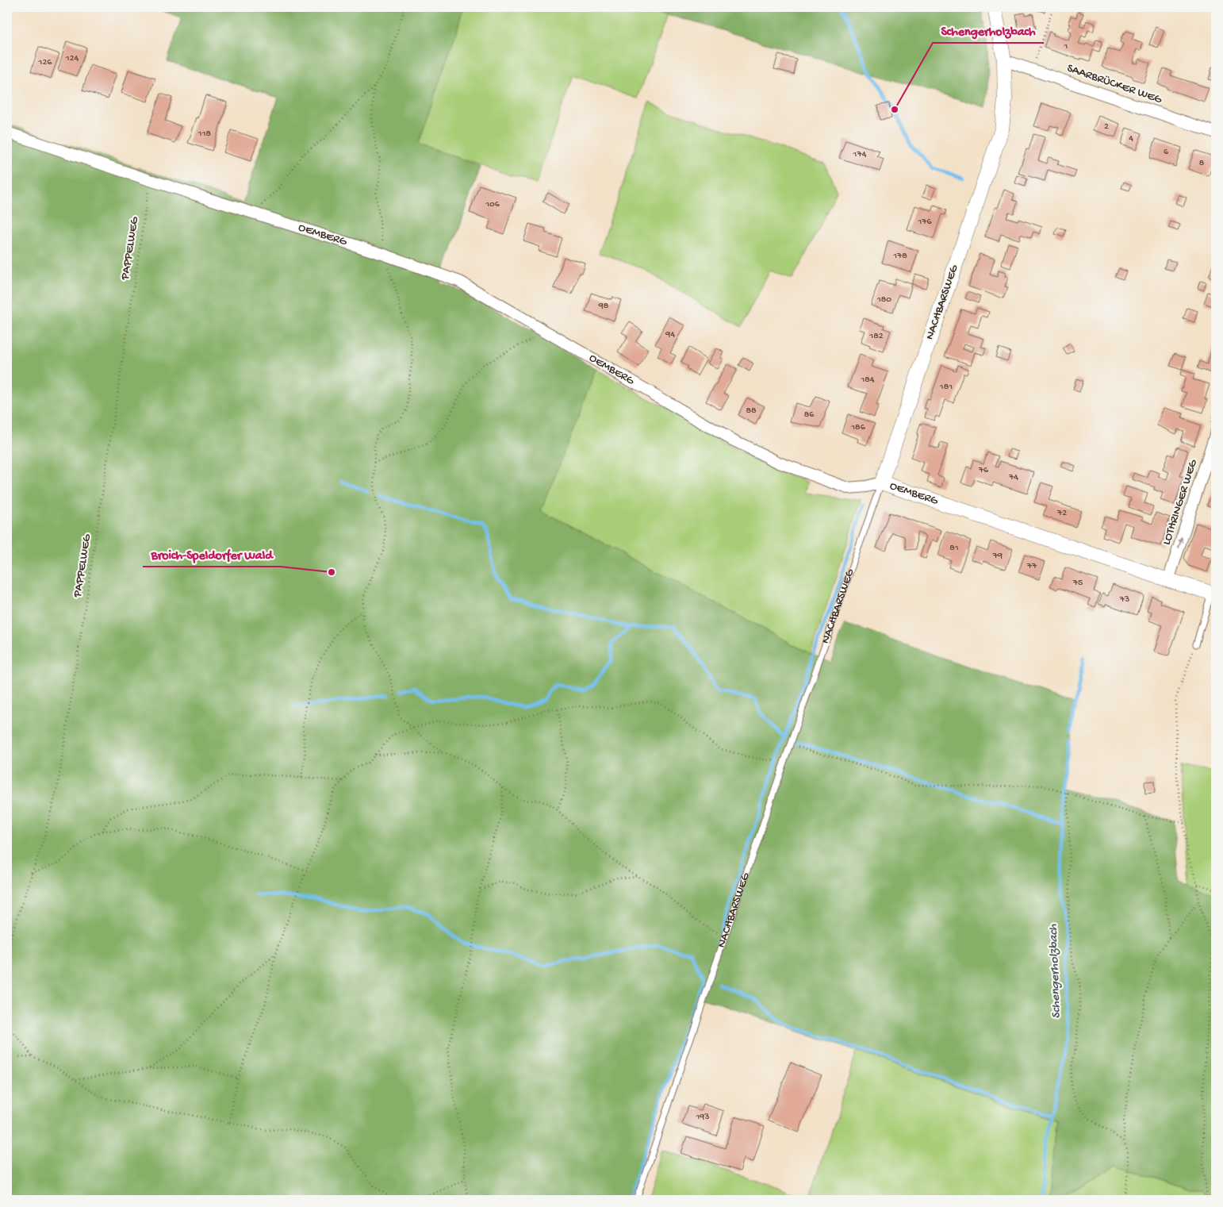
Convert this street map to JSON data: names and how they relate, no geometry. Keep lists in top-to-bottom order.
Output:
{
  "streets": {
    "street": [
      "SAARBRÜCKER WEG",
      "OEMBERG",
      "NACHBARSWEG",
      "LOTHRINGER WEG"
    ],
    "path": ["PAPPELWEG"]
  },
  "crossings": [
    ["SAARBRÜCKER WEG", "NACHBARSWEG"],
    ["OEMBERG", "PAPPELWEG"],
    ["OEMBERG", "NACHBARSWEG"],
    ["OEMBERG", "LOTHRINGER WEG"]
  ],
  "one_way": ["LOTHRINGER WEG"],
  "water": ["Schengerholzbach"],
  "places": ["Schengerholzbach", "Broich-Speldorfer Wald"],
  "house_numbers": [
    "1",
    "124",
    "126",
    "2",
    "118",
    "4",
    "6",
    "174",
    "8",
    "106",
    "176",
    "178",
    "180",
    "98",
    "94",
    "182",
    "184",
    "181",
    "88",
    "86",
    "186",
    "76",
    "74",
    "72",
    "81",
    "79",
    "77",
    "75",
    "73",
    "193"
  ]
}
